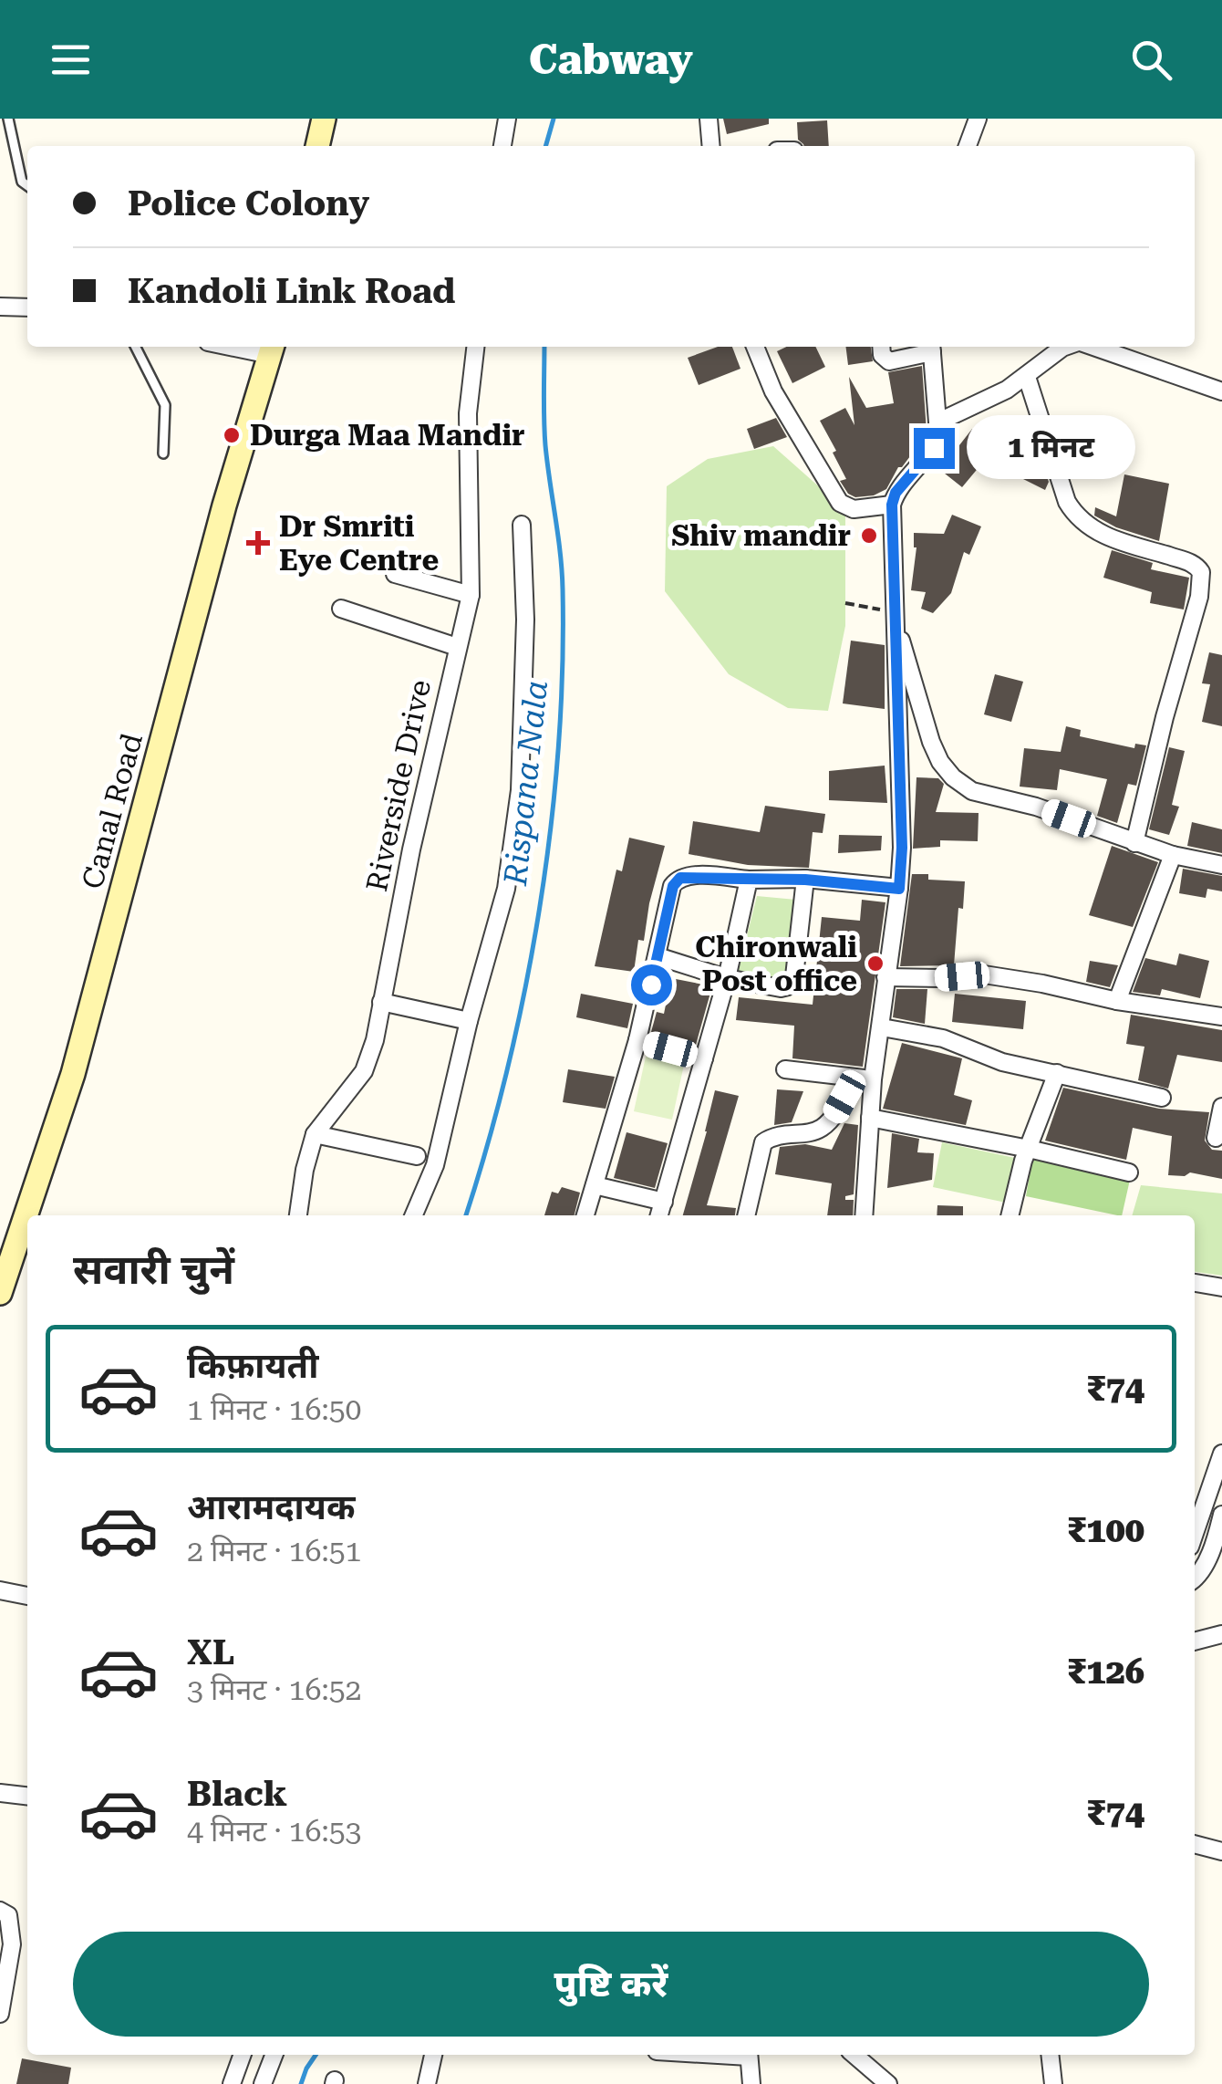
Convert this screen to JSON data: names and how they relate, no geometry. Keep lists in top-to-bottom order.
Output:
{
  "streets": {
    "street": ["Riverside Drive", "Canal Road"]
  },
  "water": ["Rispana Nala"],
  "places": {
    "other": ["Durga Maa Mandir", "Shiv mandir", "Chironwali Post office"],
    "health": ["Dr Smriti Eye Centre"]
  },
  "page": {
    "header": "Cabway",
    "banner": ["Police Colony", "Kandoli Link Road"],
    "bubble": "1 मिनट",
    "heading": "सवारी चुनें",
    "list": [
      {
        "name": "किफ़ायती",
        "note": "1 मिनट · 16:50",
        "value": "₹74"
      },
      {
        "name": "आरामदायक",
        "note": "2 मिनट · 16:51",
        "value": "₹100"
      },
      {
        "name": "XL",
        "note": "3 मिनट · 16:52",
        "value": "₹126"
      },
      {
        "name": "Black",
        "note": "4 मिनट · 16:53",
        "value": "₹74"
      }
    ],
    "buttons": "पुष्टि करें"
  }
}
